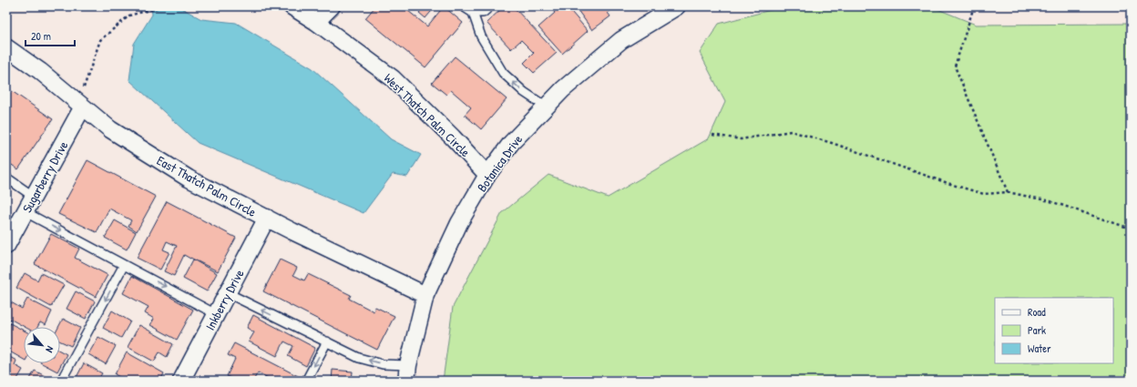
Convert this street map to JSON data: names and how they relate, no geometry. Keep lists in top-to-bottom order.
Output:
{
  "streets": {
    "street": [
      "West Thatch Palm Circle",
      "Botanica Drive",
      "Sugarberry Drive",
      "East Thatch Palm Circle",
      "Inkberry Drive"
    ]
  },
  "crossings": [
    ["West Thatch Palm Circle", "Botanica Drive"],
    ["Botanica Drive", "East Thatch Palm Circle"],
    ["Sugarberry Drive", "East Thatch Palm Circle"],
    ["East Thatch Palm Circle", "Inkberry Drive"]
  ],
  "legend": ["Road", "Park", "Water"],
  "scale_bar": "20 m",
  "north": "bottom right"
}
